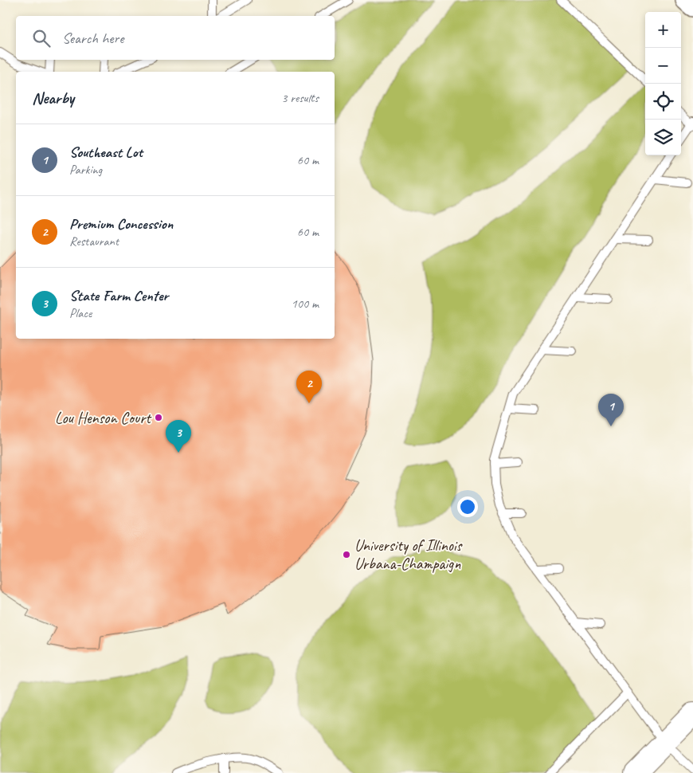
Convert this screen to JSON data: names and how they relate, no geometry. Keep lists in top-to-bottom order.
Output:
{
  "places": ["Lou Henson Court", "University of Illinois Urbana-Champaign"],
  "page": {
    "map_buttons": ["+", "−"],
    "search": "Search here",
    "heading": ["Nearby", "3 results"],
    "list": [
      {
        "mark": "1",
        "name": "Southeast Lot",
        "note": "Parking",
        "value": "60 m"
      },
      {
        "mark": "2",
        "name": "Premium Concession",
        "note": "Restaurant",
        "value": "60 m"
      },
      {
        "mark": "3",
        "name": "State Farm Center",
        "note": "Place",
        "value": "100 m"
      }
    ],
    "pins": ["2", "1", "3"]
  }
}
